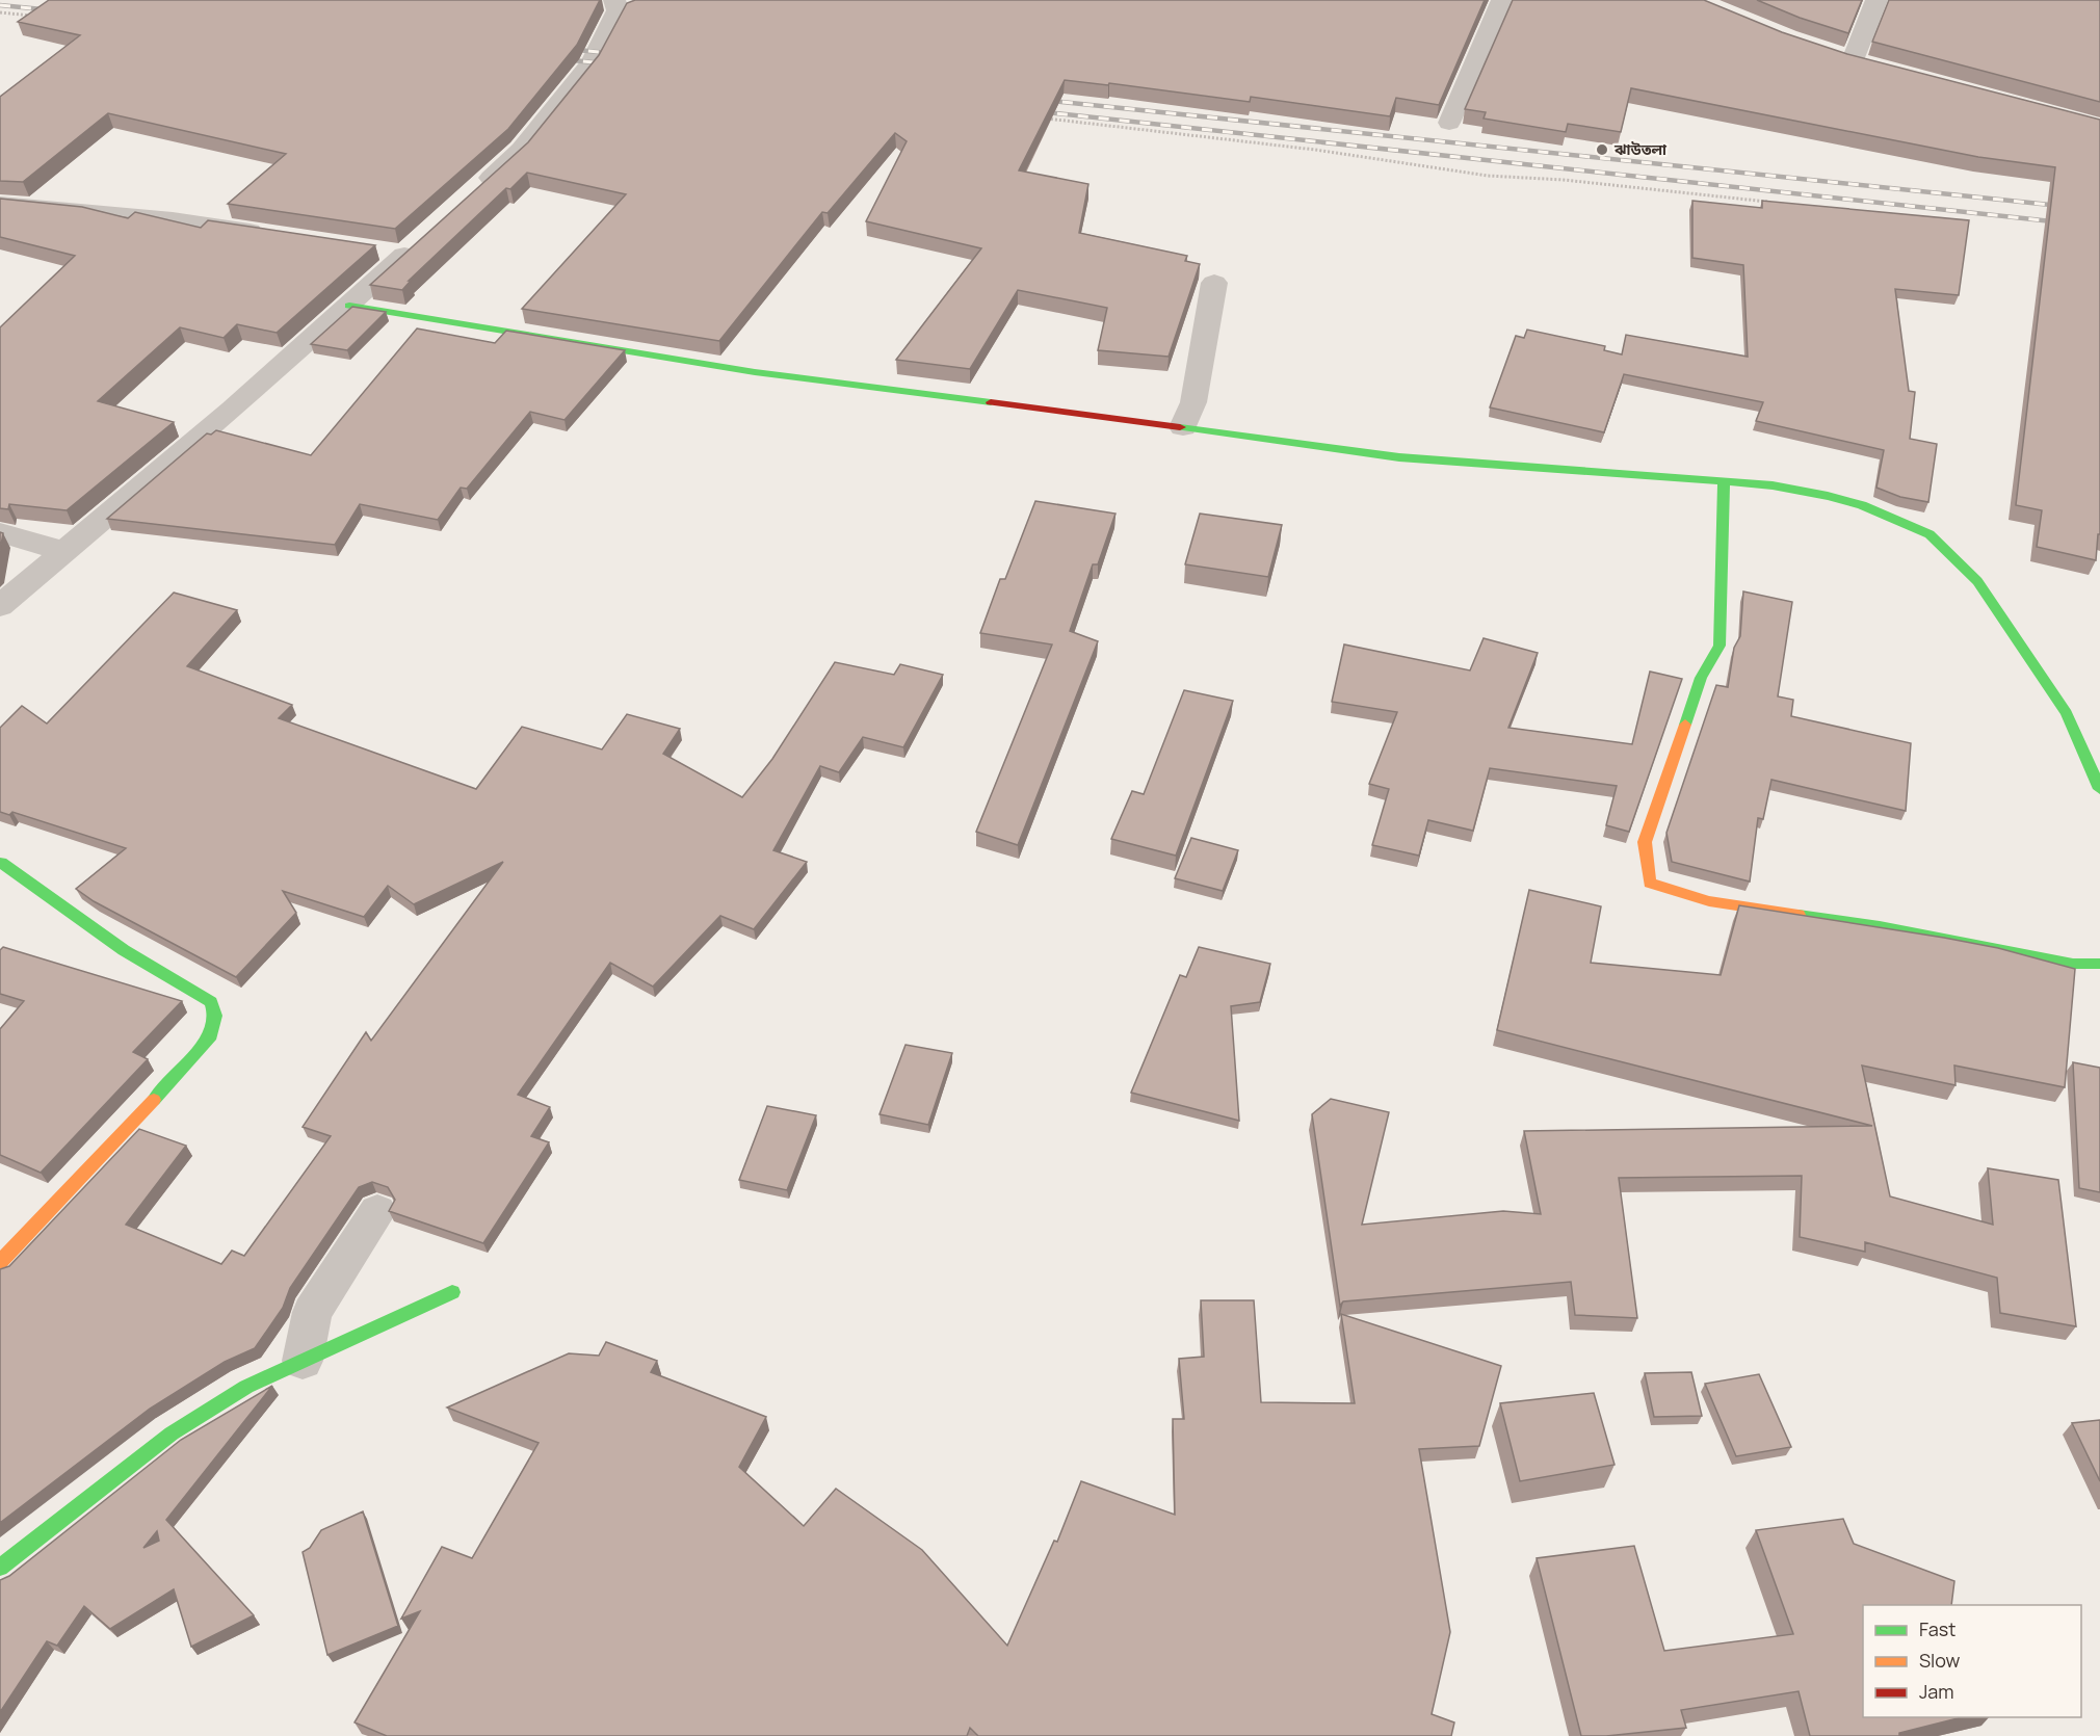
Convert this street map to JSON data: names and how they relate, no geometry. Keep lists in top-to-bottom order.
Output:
{
  "places": ["ঝাউতলা"],
  "legend": ["Fast", "Slow", "Jam"]
}
